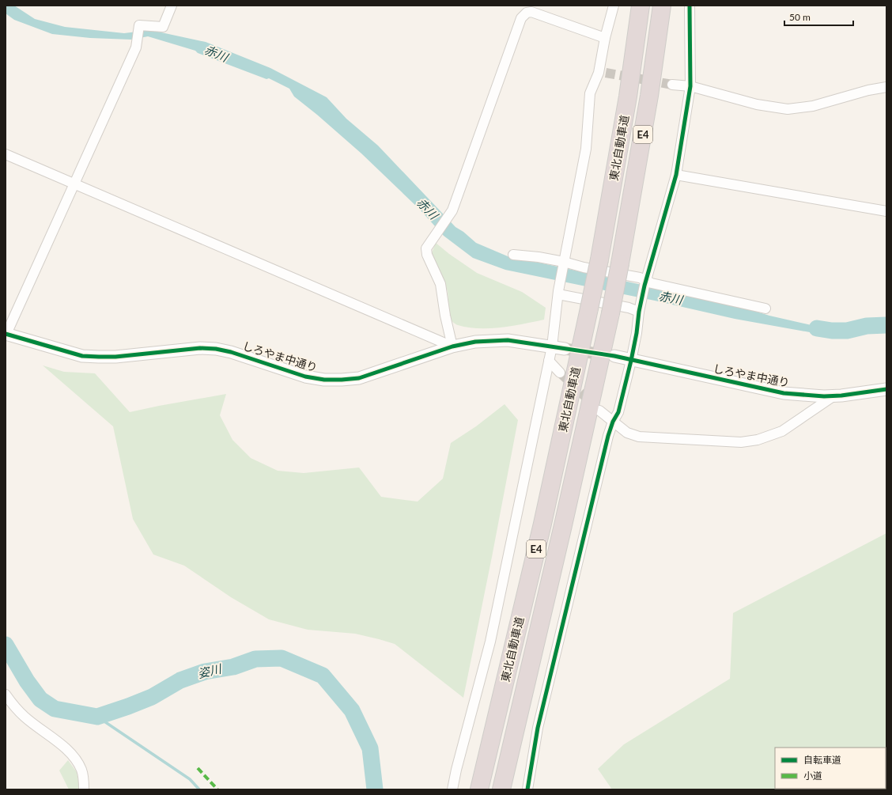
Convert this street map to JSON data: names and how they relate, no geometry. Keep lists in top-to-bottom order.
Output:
{
  "streets": {
    "highway": ["E4", "東北自動車道"],
    "street": ["しろやま中通り"]
  },
  "water": ["赤川", "姿川"],
  "legend": ["自転車道", "小道"],
  "scale_bar": "50 m"
}
